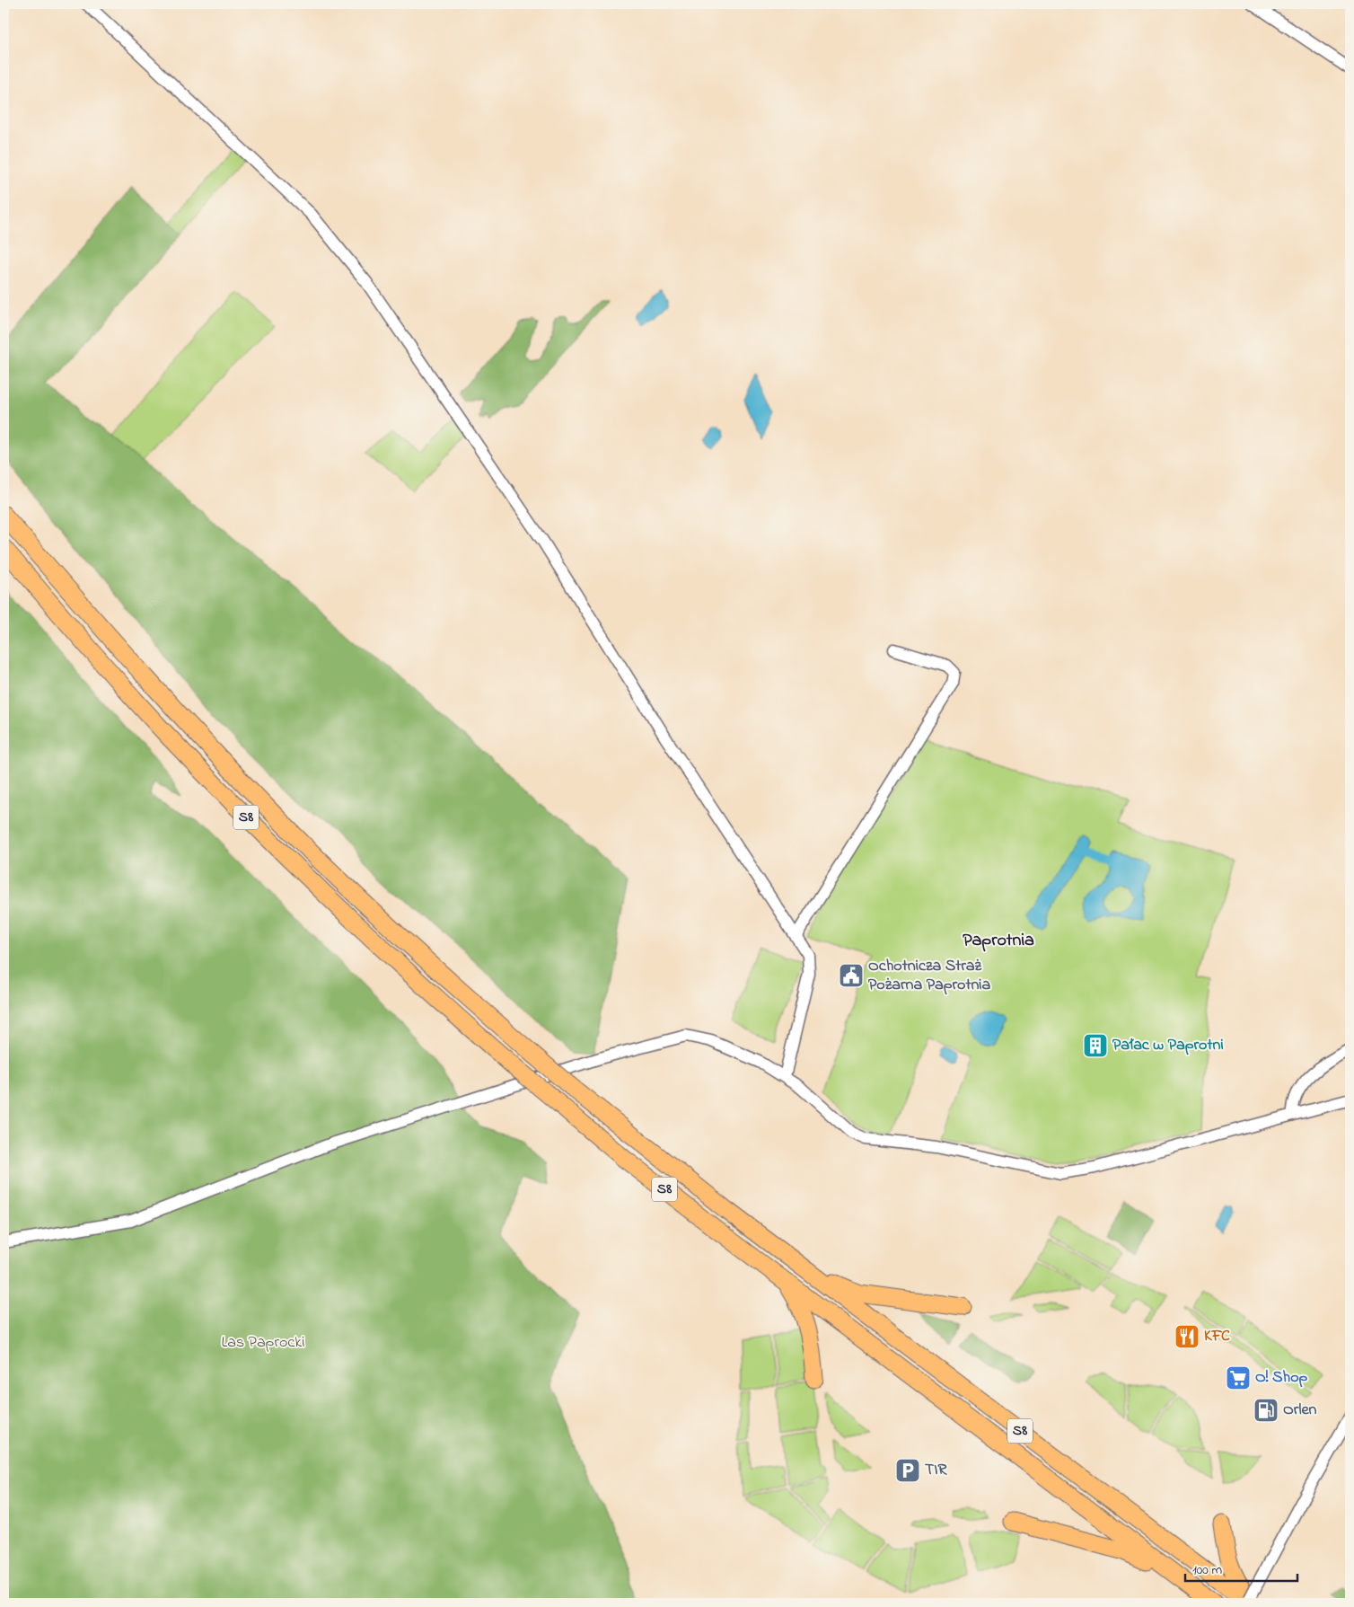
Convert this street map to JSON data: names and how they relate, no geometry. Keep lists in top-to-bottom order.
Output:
{
  "streets": {
    "highway": ["S8"]
  },
  "districts": ["Paprotnia"],
  "parks": ["Las Paprocki"],
  "places": {
    "public building": ["Ochotnicza Straż Pożarna Paprotnia"],
    "building": ["Pałac w Paprotni"],
    "restaurant": ["KFC"],
    "supermarket": ["O! Shop"],
    "fuel station": ["Orlen"],
    "parking": ["TIR"]
  },
  "scale_bar": "100 m"
}
